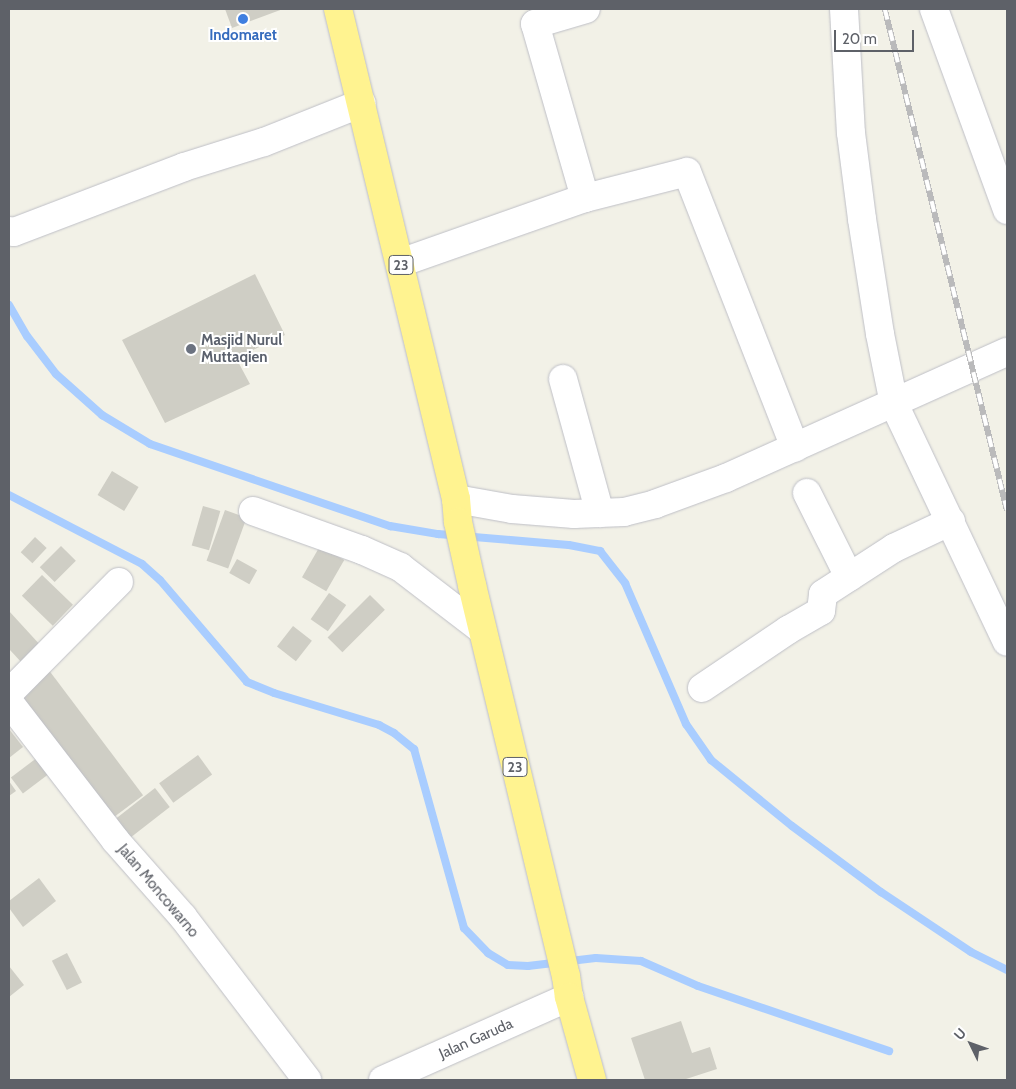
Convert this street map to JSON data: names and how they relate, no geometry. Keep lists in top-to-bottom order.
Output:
{
  "streets": {
    "highway": ["23"],
    "street": ["Jalan Moncowarno", "Jalan Garuda"]
  },
  "crossings": [
    ["23", "Jalan Garuda"]
  ],
  "places": ["Indomaret", "Masjid Nurul Muttaqien"],
  "scale_bar": "20 m",
  "north": "top left"
}
